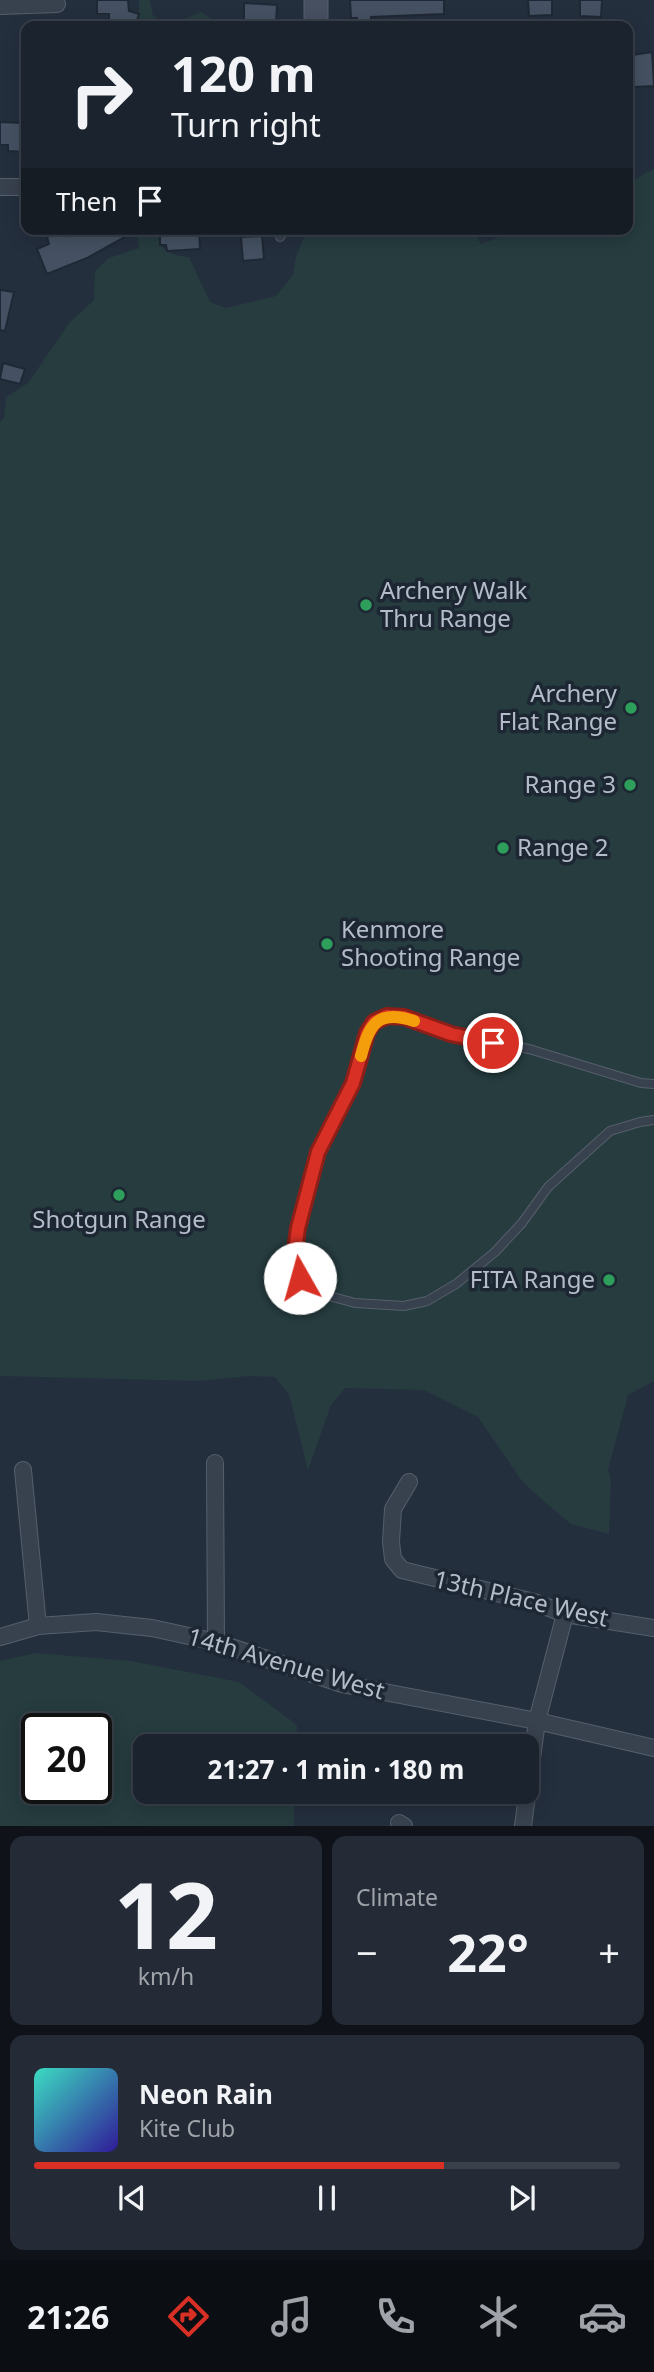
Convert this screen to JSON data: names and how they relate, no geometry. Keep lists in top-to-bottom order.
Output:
{
  "streets": {
    "street": ["13th Place West", "14th Avenue West"]
  },
  "places": [
    "Archery Walk Thru Range",
    "Archery Flat Range",
    "Range 3",
    "Range 2",
    "Kenmore Shooting Range",
    "Shotgun Range",
    "FITA Range"
  ],
  "page": {
    "turn": ["120 m", "Turn right"],
    "then": "Then",
    "limit": "20",
    "trip": "21:27 · 1 min · 180 m",
    "tile": [
      ["12", "km/h"],
      "Climate"
    ],
    "heat": ["−", "22°", "+"],
    "song": ["Neon Rain", "Kite Club"],
    "tabs": "21:26"
  }
}
